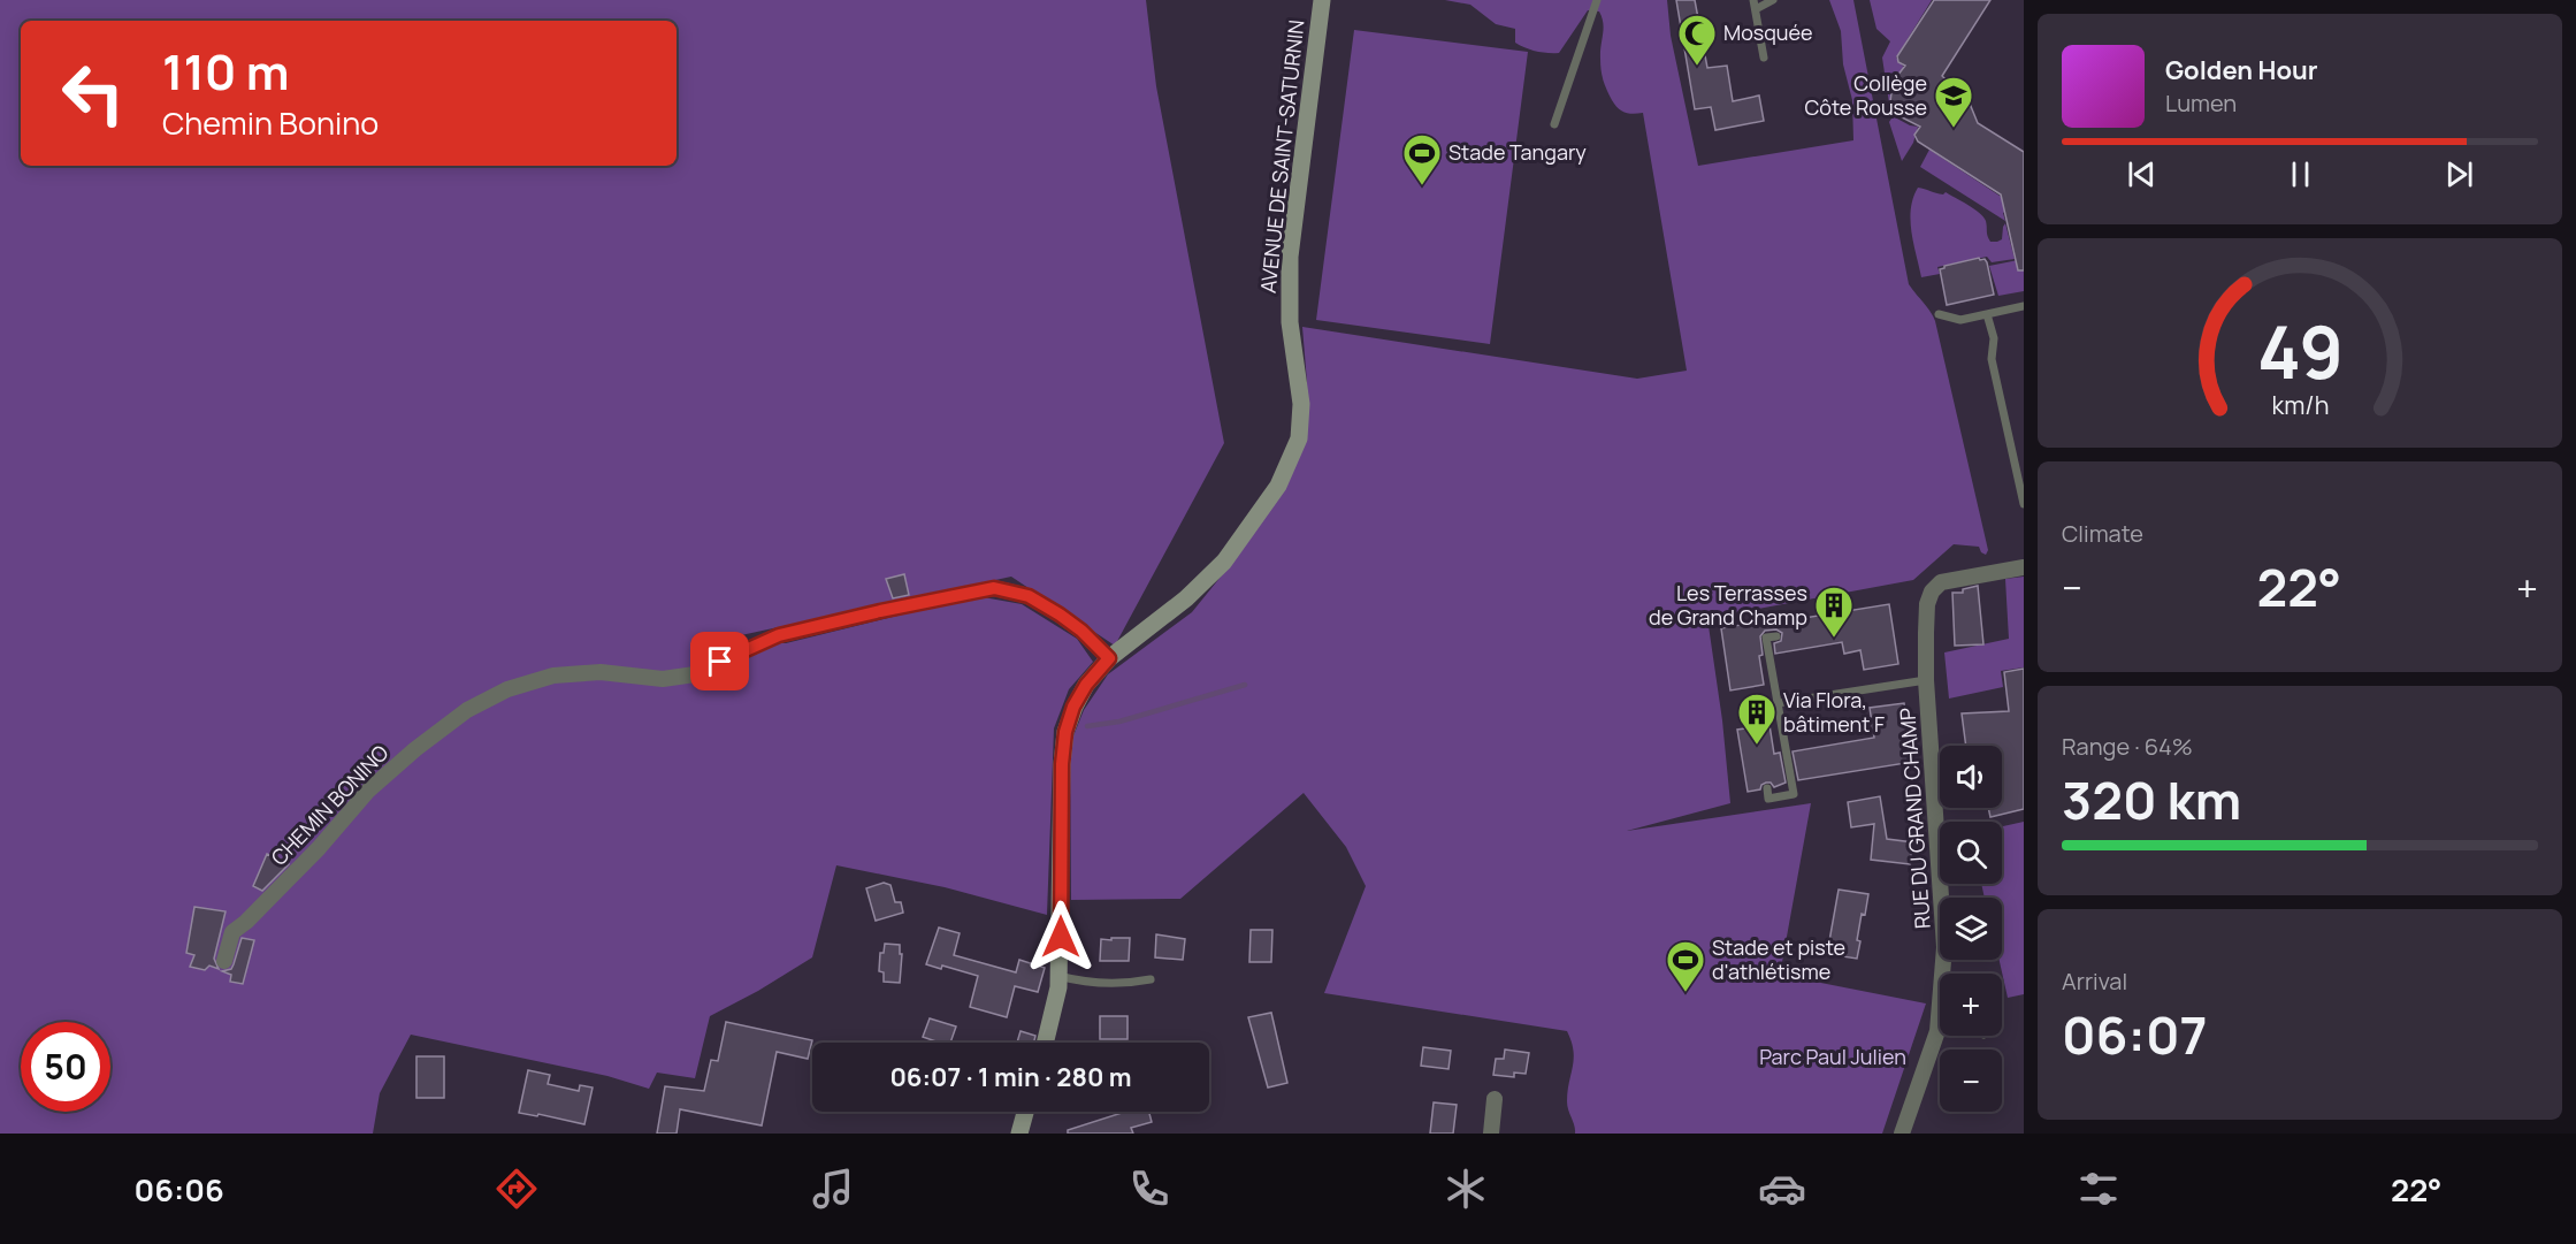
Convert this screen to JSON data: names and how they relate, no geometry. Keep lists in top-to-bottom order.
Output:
{
  "streets": {
    "main road": ["AVENUE DE SAINT-SATURNIN"],
    "street": ["CHEMIN BONINO", "RUE DU GRAND CHAMP"]
  },
  "crossings": [
    ["AVENUE DE SAINT-SATURNIN", "CHEMIN BONINO"]
  ],
  "parks": ["Parc Paul Julien"],
  "places": {
    "mosque": ["Mosquée"],
    "school or university": ["Collège Côte Rousse"],
    "sports": ["Stade Tangary", "Stade et piste d'athlétisme"],
    "building": ["Les Terrasses de Grand Champ", "Via Flora, bâtiment F"]
  },
  "page": {
    "turn": ["110 m", "Chemin Bonino"],
    "song": ["Golden Hour", "Lumen"],
    "tile": [
      "Climate",
      ["Range · 64%", "320 km"],
      ["Arrival", "06:07"]
    ],
    "heat": ["−", "22°", "+"],
    "map_buttons": ["+", "−"],
    "limit": "50",
    "trip": "06:07 · 1 min · 280 m",
    "tabs": ["06:06", "22°"],
    "gauge": ["49", "km/h"]
  }
}
